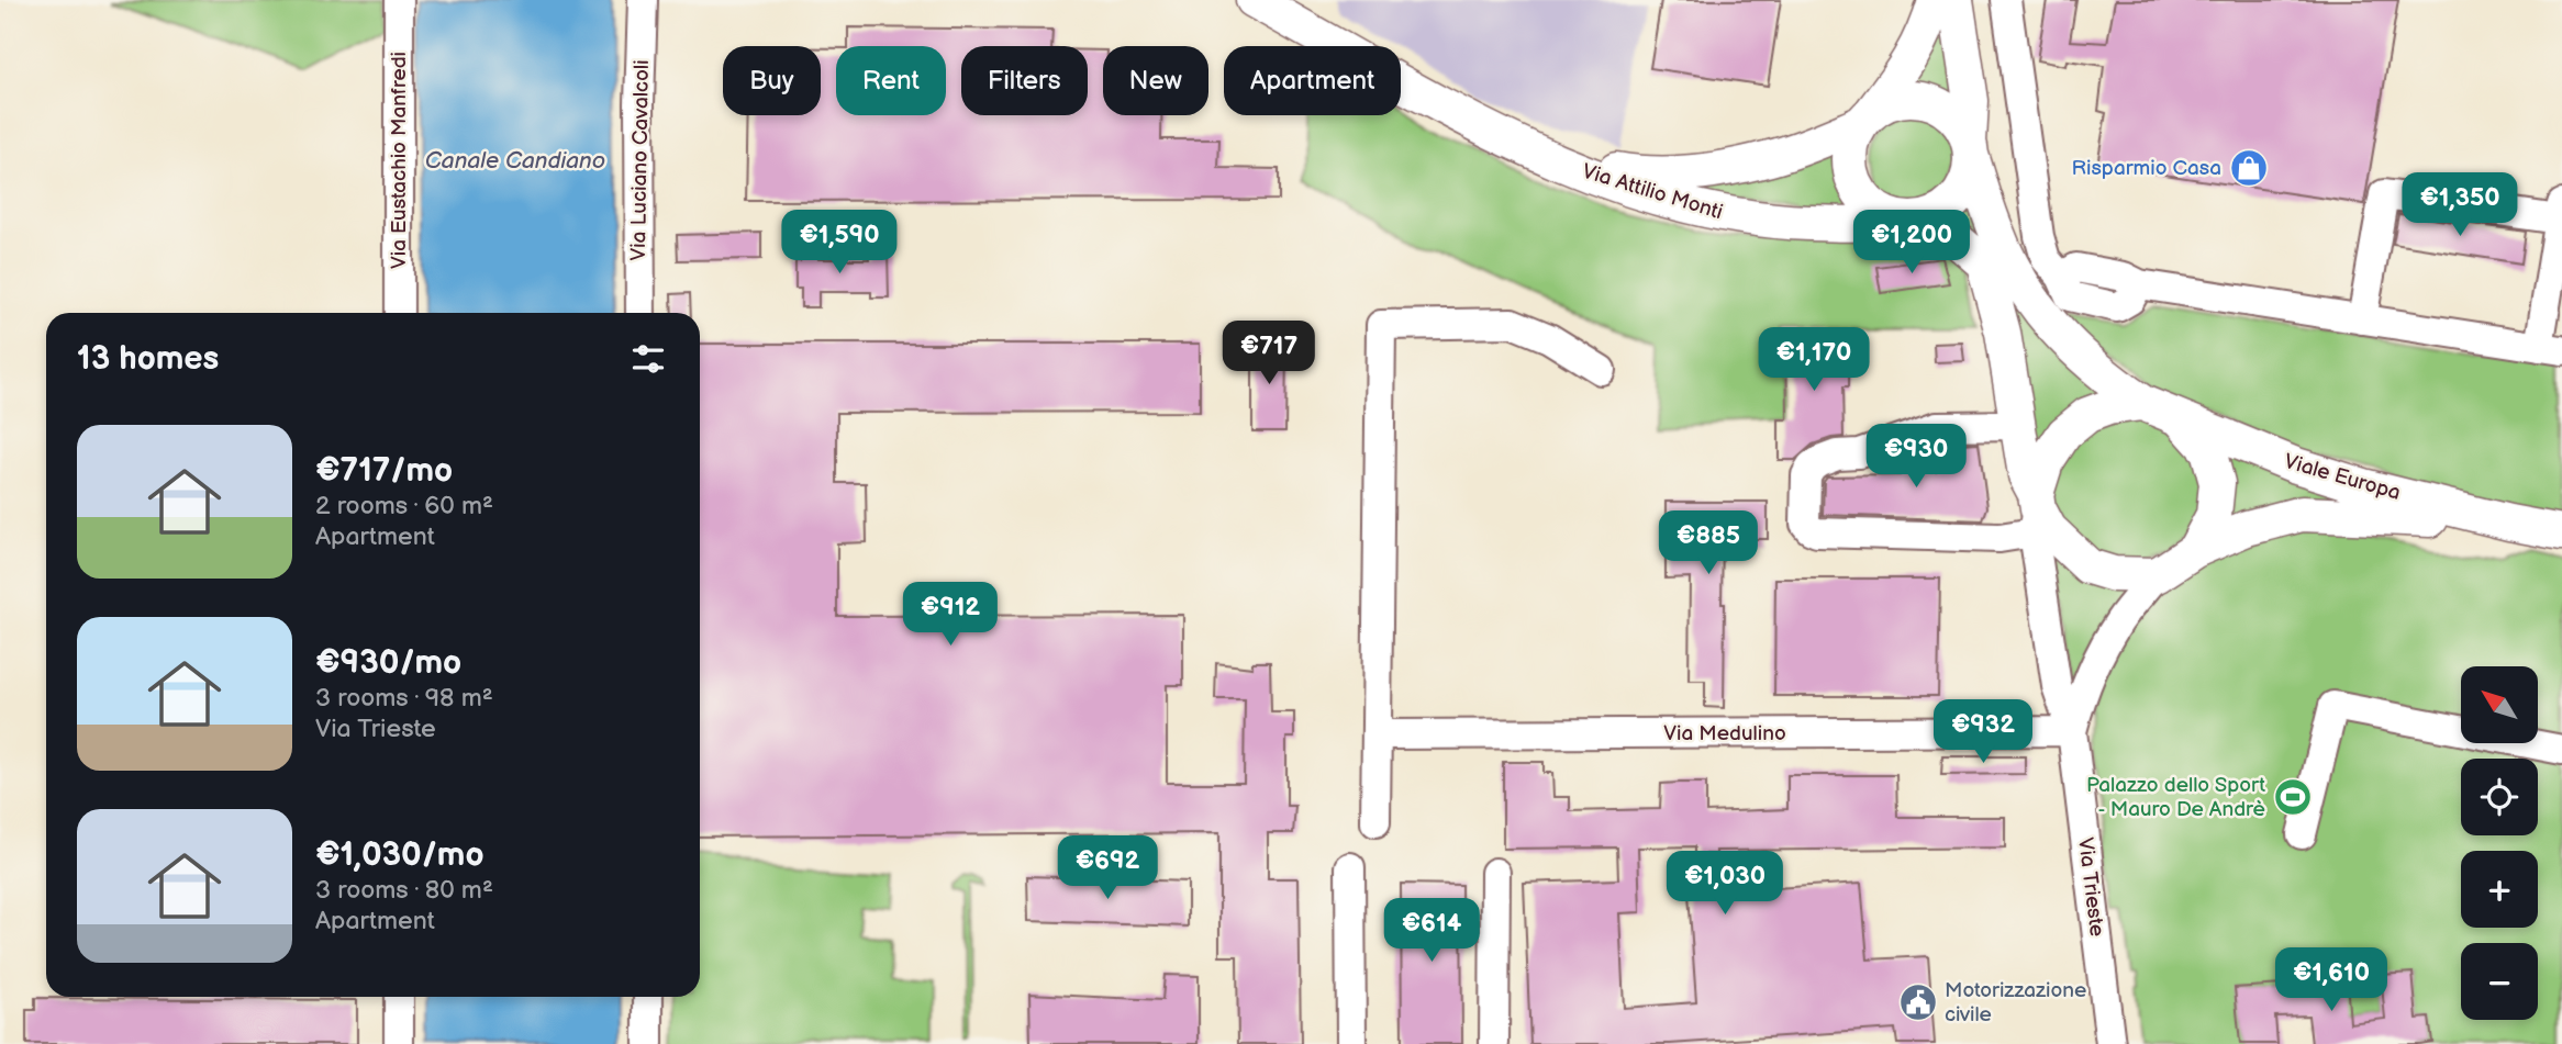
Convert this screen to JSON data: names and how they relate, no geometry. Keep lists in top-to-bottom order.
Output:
{
  "streets": {
    "main road": ["Via Attilio Monti", "Viale Europa", "Via Trieste"],
    "street": ["Via Eustachio Manfredi", "Via Luciano Cavalcoli", "Via Medulino"]
  },
  "crossings": [
    ["Via Attilio Monti", "Via Trieste"],
    ["Viale Europa", "Via Trieste"],
    ["Via Medulino", "Via Trieste"]
  ],
  "water": ["Canale Candiano"],
  "places": {
    "shop": ["Risparmio Casa"],
    "sports": ["Palazzo dello Sport - Mauro De Andrè"],
    "public building": ["Motorizzazione civile"]
  },
  "north": "top left",
  "page": {
    "chip": [
      "Buy",
      "Rent",
      "Filters",
      "New",
      "Apartment"
    ],
    "price": [
      "€1,350",
      "€1,590",
      "€1,200",
      "€717",
      "€1,170",
      "€930",
      "€885",
      "€912",
      "€932",
      "€692",
      "€1,030",
      "€614",
      "€1,610"
    ],
    "heading": "13 homes",
    "list": [
      {
        "name": "€717/mo",
        "note": "2 rooms · 60 m² · Apartment"
      },
      {
        "name": "€930/mo",
        "note": "3 rooms · 98 m² · Via Trieste"
      },
      {
        "name": "€1,030/mo",
        "note": "3 rooms · 80 m² · Apartment"
      }
    ],
    "map_buttons": ["+", "−"]
  }
}
